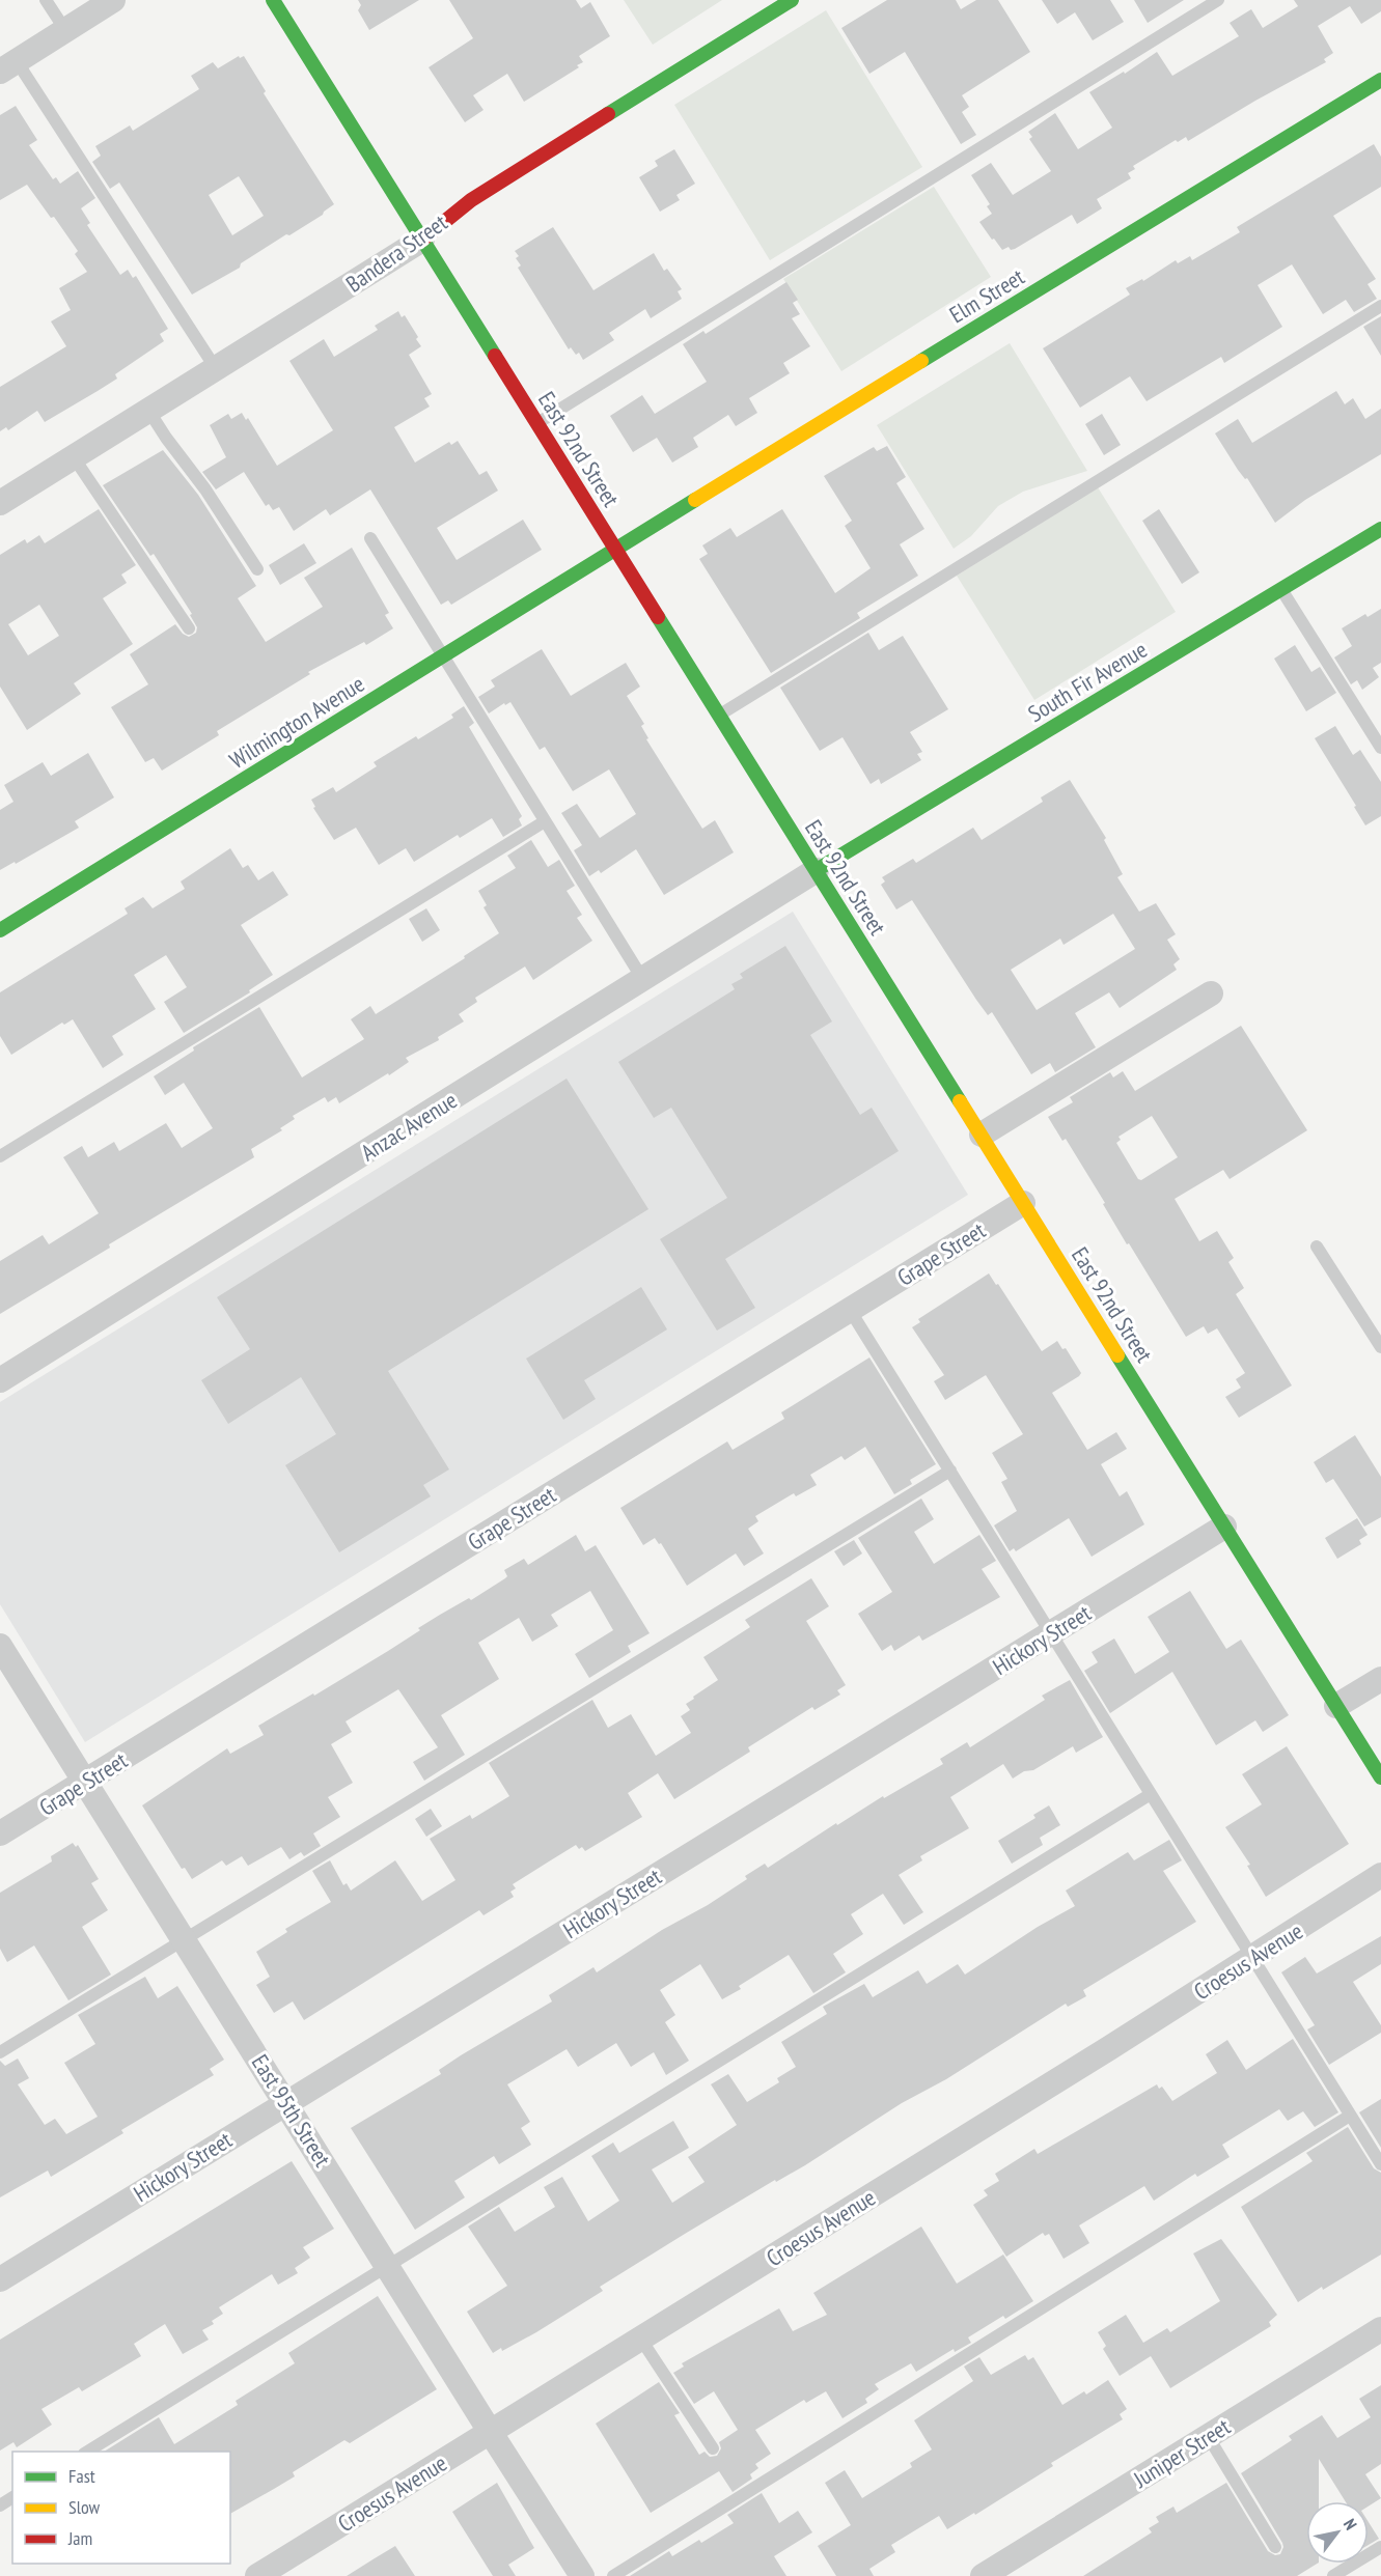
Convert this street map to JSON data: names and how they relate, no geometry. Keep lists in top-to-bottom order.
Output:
{
  "streets": {
    "street": [
      "Bandera Street",
      "Elm Street",
      "East 92nd Street",
      "South Fir Avenue",
      "Wilmington Avenue",
      "Anzac Avenue",
      "Grape Street",
      "Hickory Street",
      "Croesus Avenue",
      "East 95th Street",
      "Juniper Street"
    ]
  },
  "crossings": [
    ["Bandera Street", "East 92nd Street"],
    ["Elm Street", "East 92nd Street"],
    ["Elm Street", "Wilmington Avenue"],
    ["East 92nd Street", "South Fir Avenue"],
    ["East 92nd Street", "Wilmington Avenue"],
    ["East 92nd Street", "Anzac Avenue"],
    ["East 92nd Street", "Grape Street"],
    ["East 92nd Street", "Hickory Street"],
    ["South Fir Avenue", "Anzac Avenue"],
    ["Grape Street", "East 95th Street"],
    ["Hickory Street", "East 95th Street"],
    ["Croesus Avenue", "East 95th Street"]
  ],
  "legend": ["Fast", "Slow", "Jam"],
  "north": "top right"
}
